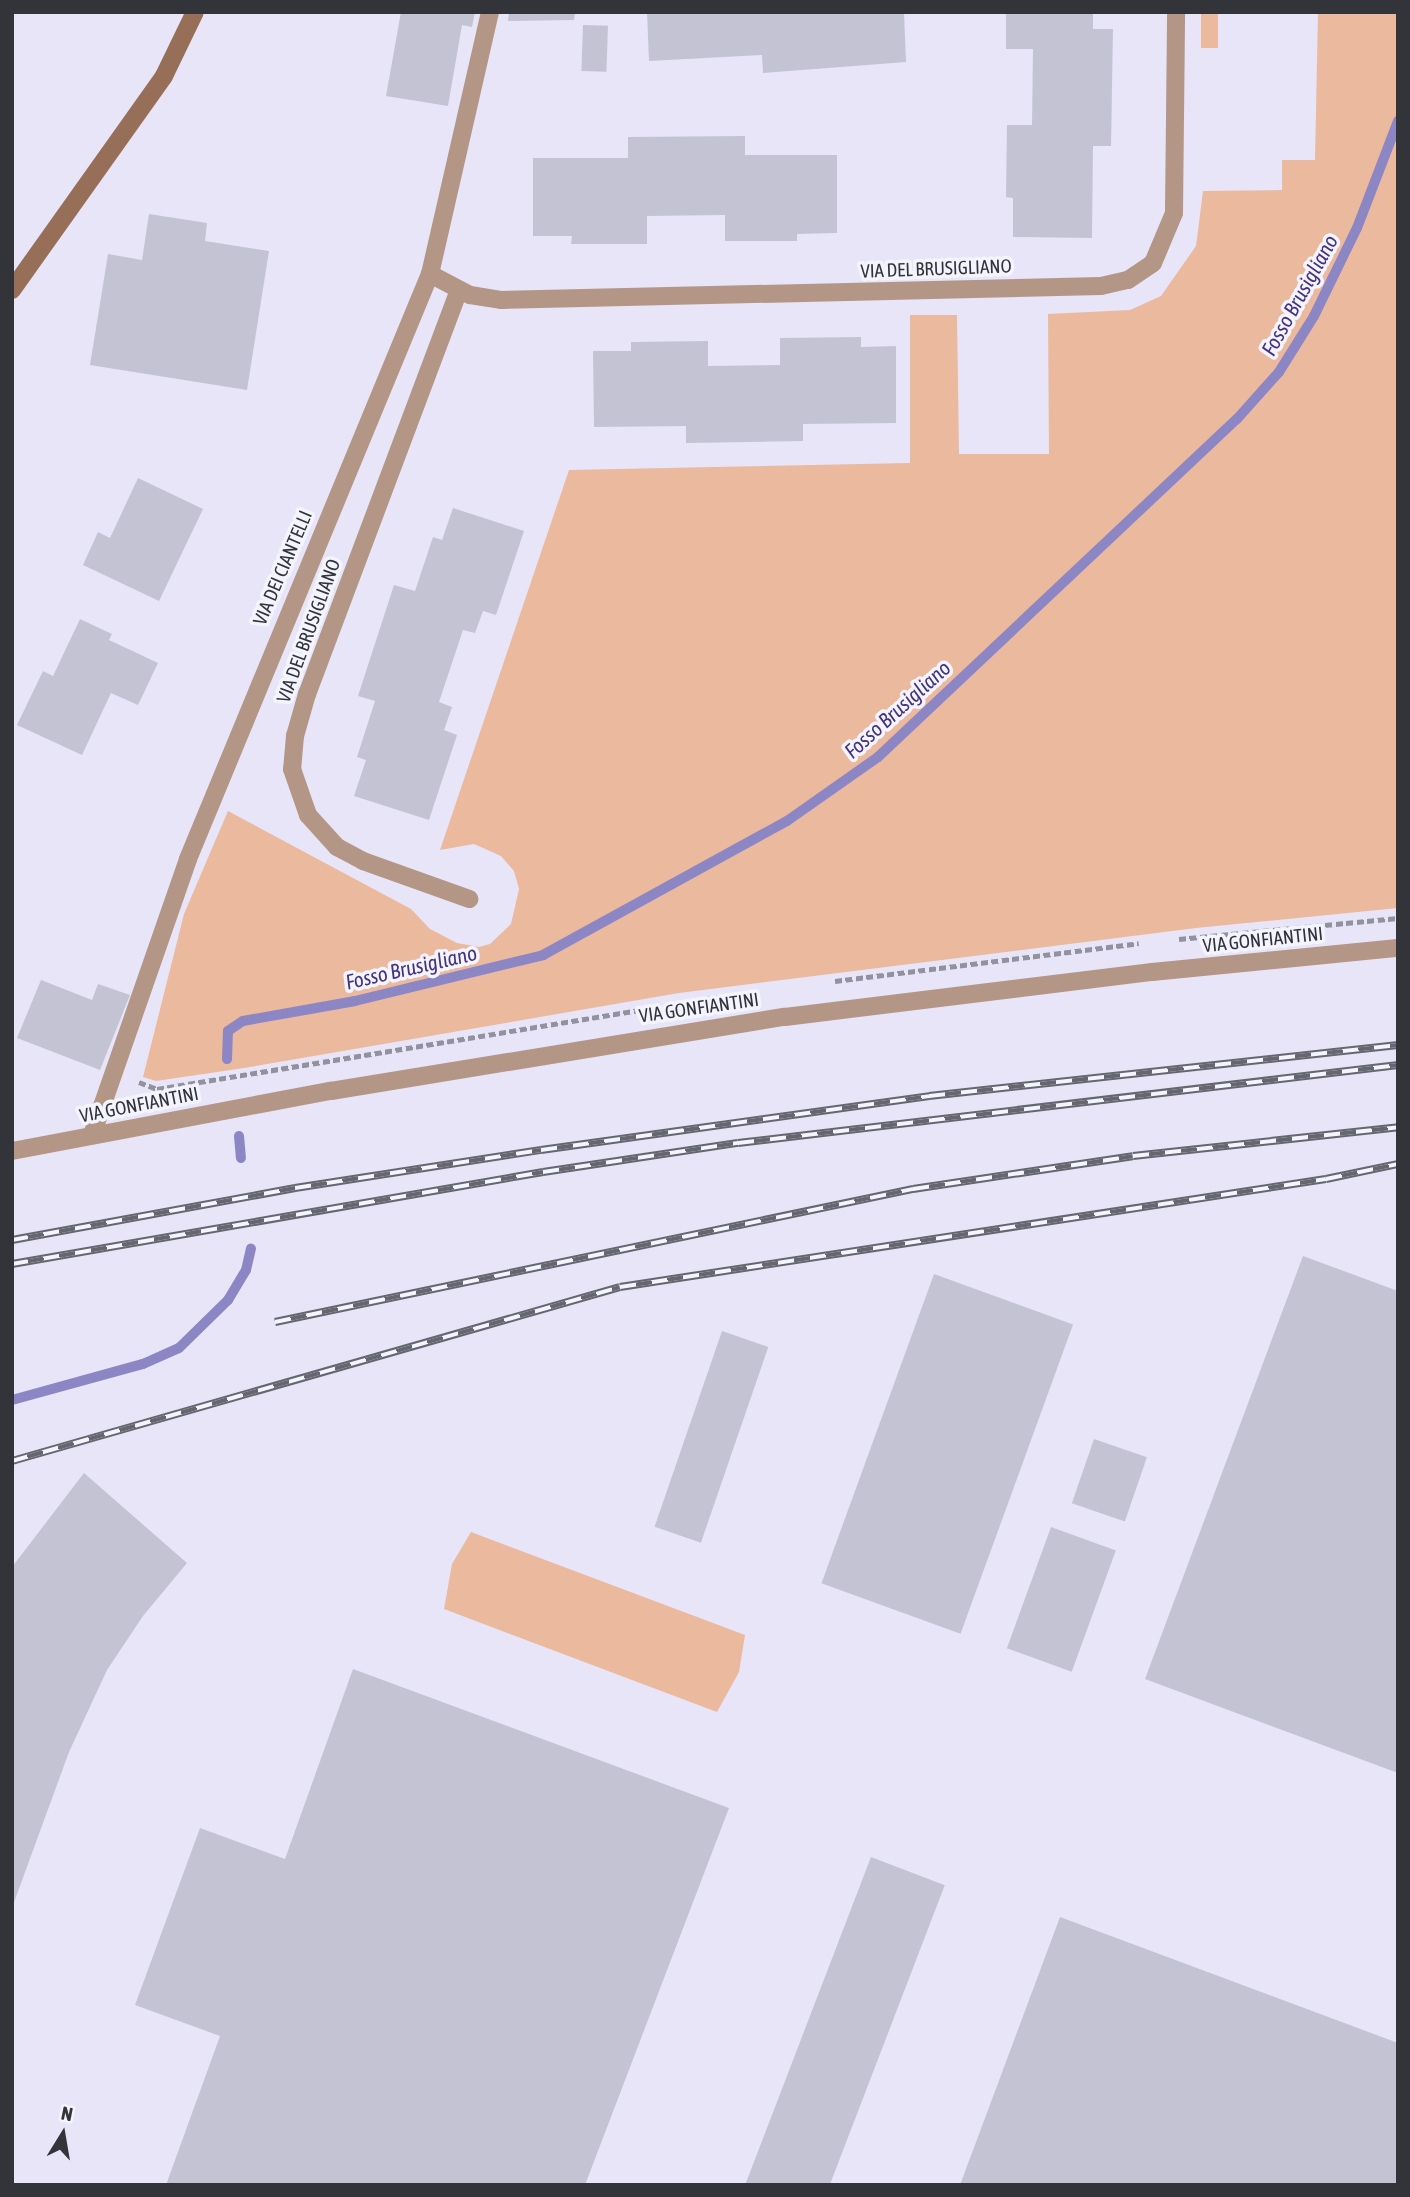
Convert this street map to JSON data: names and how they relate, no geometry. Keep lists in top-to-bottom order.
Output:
{
  "streets": {
    "street": ["VIA DEL BRUSIGLIANO", "VIA DEI CIANTELLI", "VIA GONFIANTINI"]
  },
  "crossings": [
    ["VIA DEL BRUSIGLIANO", "VIA DEI CIANTELLI"],
    ["VIA DEI CIANTELLI", "VIA GONFIANTINI"]
  ],
  "water": ["Fosso Brusigliano"],
  "north": "top"
}
